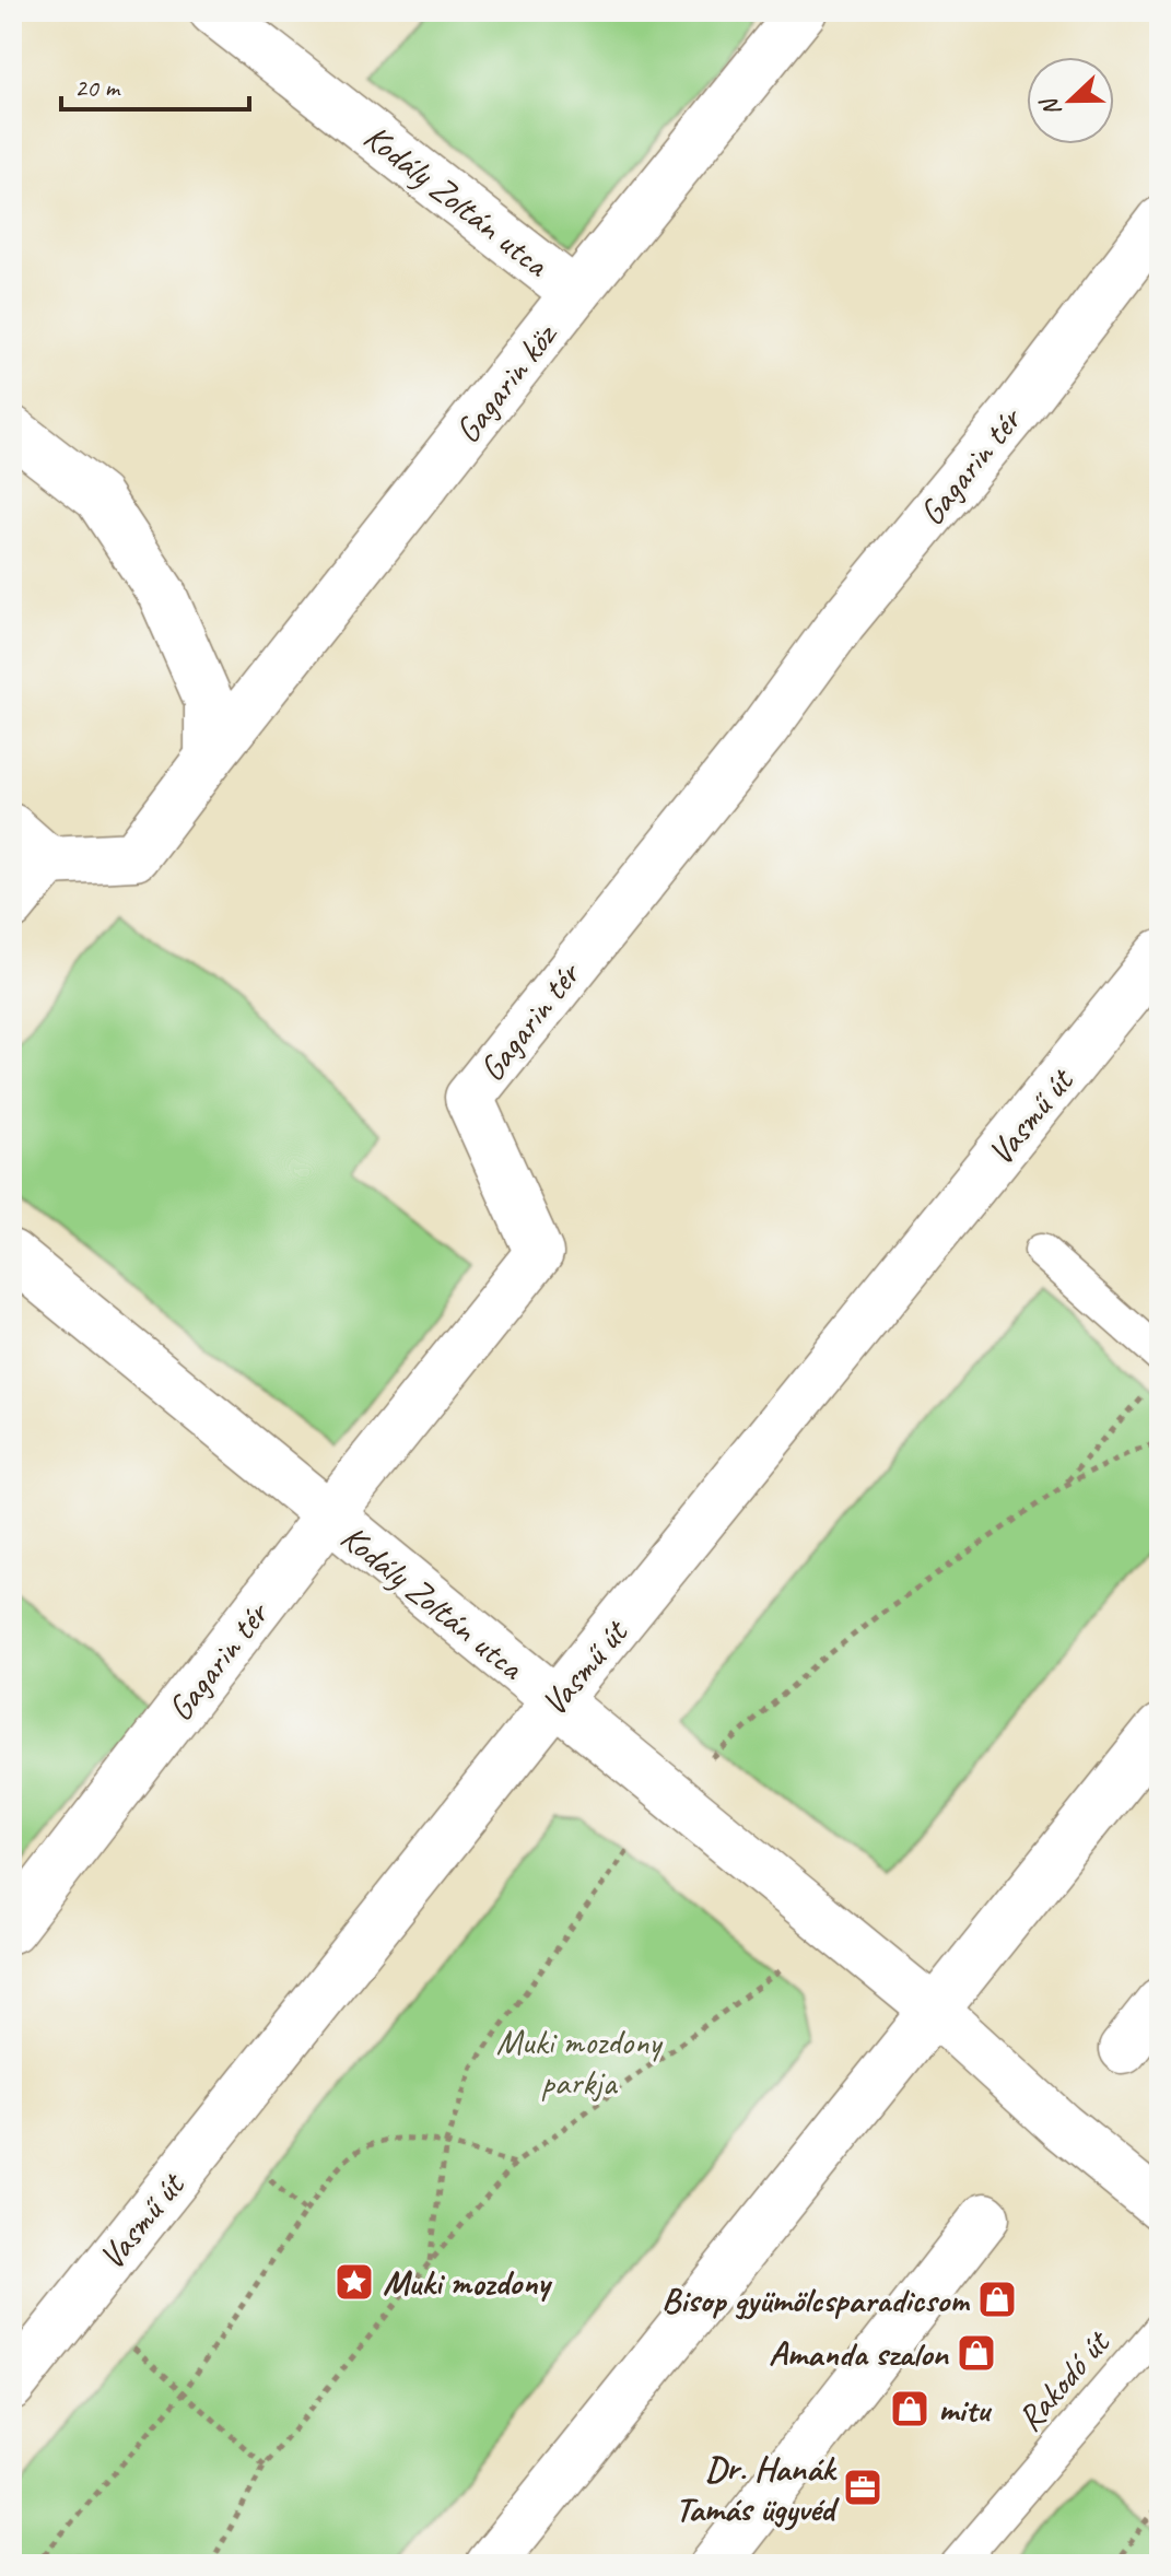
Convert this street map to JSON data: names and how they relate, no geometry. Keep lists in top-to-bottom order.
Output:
{
  "streets": {
    "street": [
      "Kodály Zoltán utca",
      "Gagarin köz",
      "Gagarin tér",
      "Vasmű út"
    ],
    "lane": ["Rakodó út"]
  },
  "crossings": [
    ["Kodály Zoltán utca", "Gagarin köz"],
    ["Kodály Zoltán utca", "Gagarin tér"],
    ["Kodály Zoltán utca", "Vasmű út"]
  ],
  "parks": ["Muki mozdony parkja"],
  "places": {
    "place": ["Muki mozdony"],
    "shop": ["Bisop gyümölcsparadicsom", "Amanda szalon", "mitu"],
    "office": ["Dr. Hanák Tamás ügyvéd"]
  },
  "scale_bar": "20 m",
  "north": "left"
}
